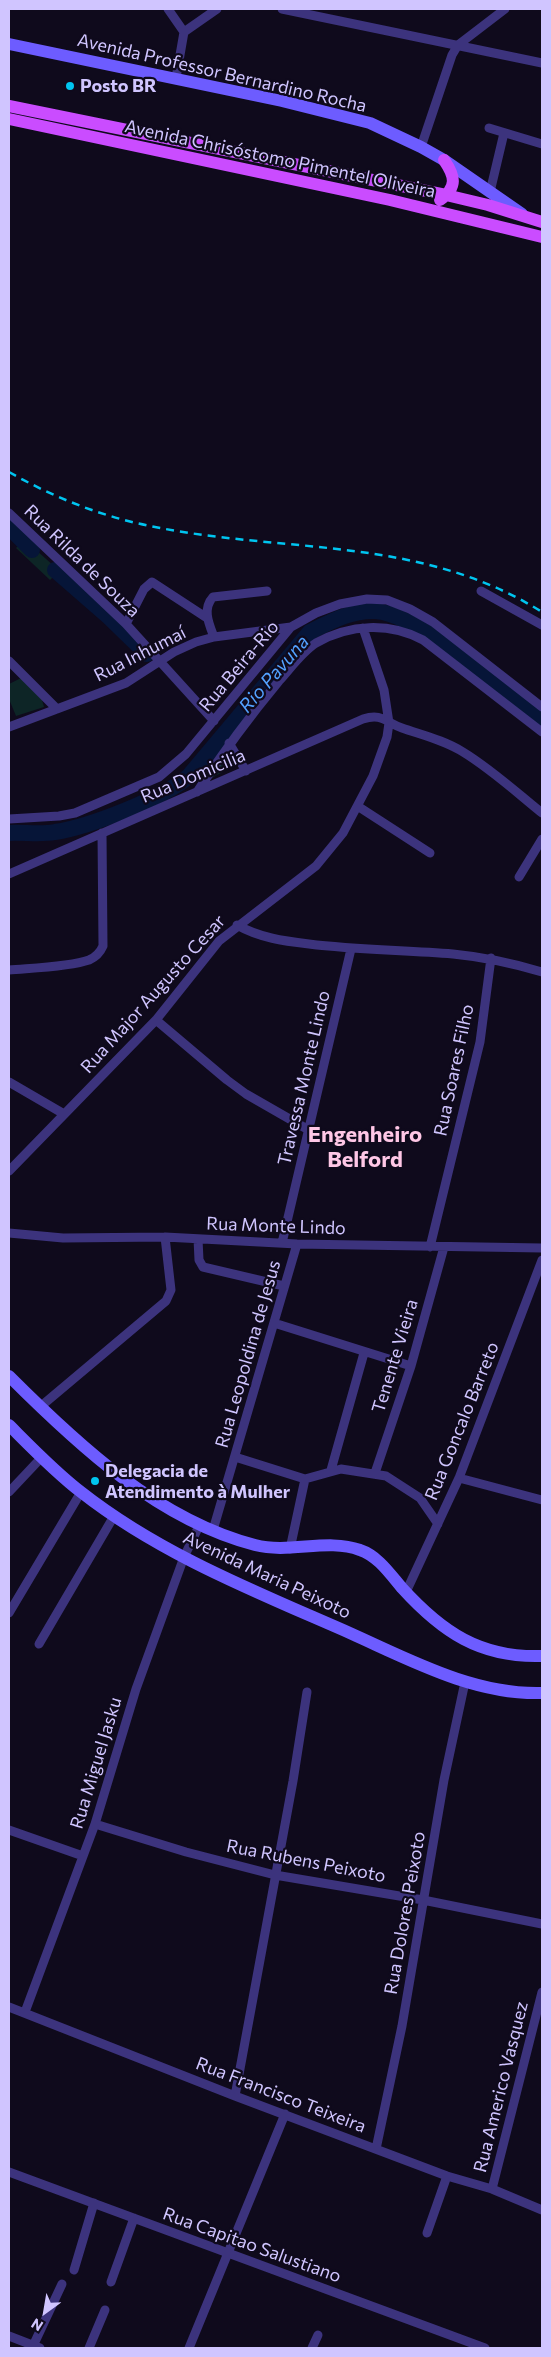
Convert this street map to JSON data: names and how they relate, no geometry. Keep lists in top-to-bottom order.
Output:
{
  "streets": {
    "main road": ["Avenida Professor Bernardino Rocha", "Avenida Chrisóstomo Pimentel Oliveira", "Avenida Maria Peixoto"],
    "street": [
      "Rua Rilda de Souza",
      "Rua Inhumaí",
      "Rua Beira-Rio",
      "Rua Domicilia",
      "Rua Major Augusto Cesar",
      "Rua Soares Filho",
      "Travessa Monte Lindo",
      "Rua Monte Lindo",
      "Rua Leopoldina de Jesus",
      "Tenente Vieira",
      "Rua Goncalo Barreto",
      "Rua Miguel Jasku",
      "Rua Rubens Peixoto",
      "Rua Dolores Peixoto",
      "Rua Americo Vasquez",
      "Rua Francisco Teixeira",
      "Rua Capitao Salustiano"
    ]
  },
  "crossings": [
    ["Avenida Professor Bernardino Rocha", "Avenida Chrisóstomo Pimentel Oliveira"],
    ["Rua Rilda de Souza", "Rua Inhumaí"],
    ["Rua Rilda de Souza", "Rua Beira-Rio"],
    ["Rua Inhumaí", "Rua Beira-Rio"],
    ["Rua Domicilia", "Rua Major Augusto Cesar"],
    ["Rua Soares Filho", "Rua Monte Lindo"],
    ["Travessa Monte Lindo", "Rua Monte Lindo"],
    ["Rua Monte Lindo", "Rua Leopoldina de Jesus"],
    ["Rua Monte Lindo", "Tenente Vieira"],
    ["Avenida Maria Peixoto", "Rua Miguel Jasku"],
    ["Avenida Maria Peixoto", "Rua Dolores Peixoto"],
    ["Rua Miguel Jasku", "Rua Rubens Peixoto"],
    ["Rua Miguel Jasku", "Rua Francisco Teixeira"],
    ["Rua Rubens Peixoto", "Rua Dolores Peixoto"],
    ["Rua Dolores Peixoto", "Rua Francisco Teixeira"],
    ["Rua Americo Vasquez", "Rua Francisco Teixeira"]
  ],
  "districts": ["Engenheiro Belford"],
  "water": ["Rio Pavuna"],
  "places": ["Posto BR", "Delegacia de Atendimento à Mulher"],
  "north": "bottom left"
}
